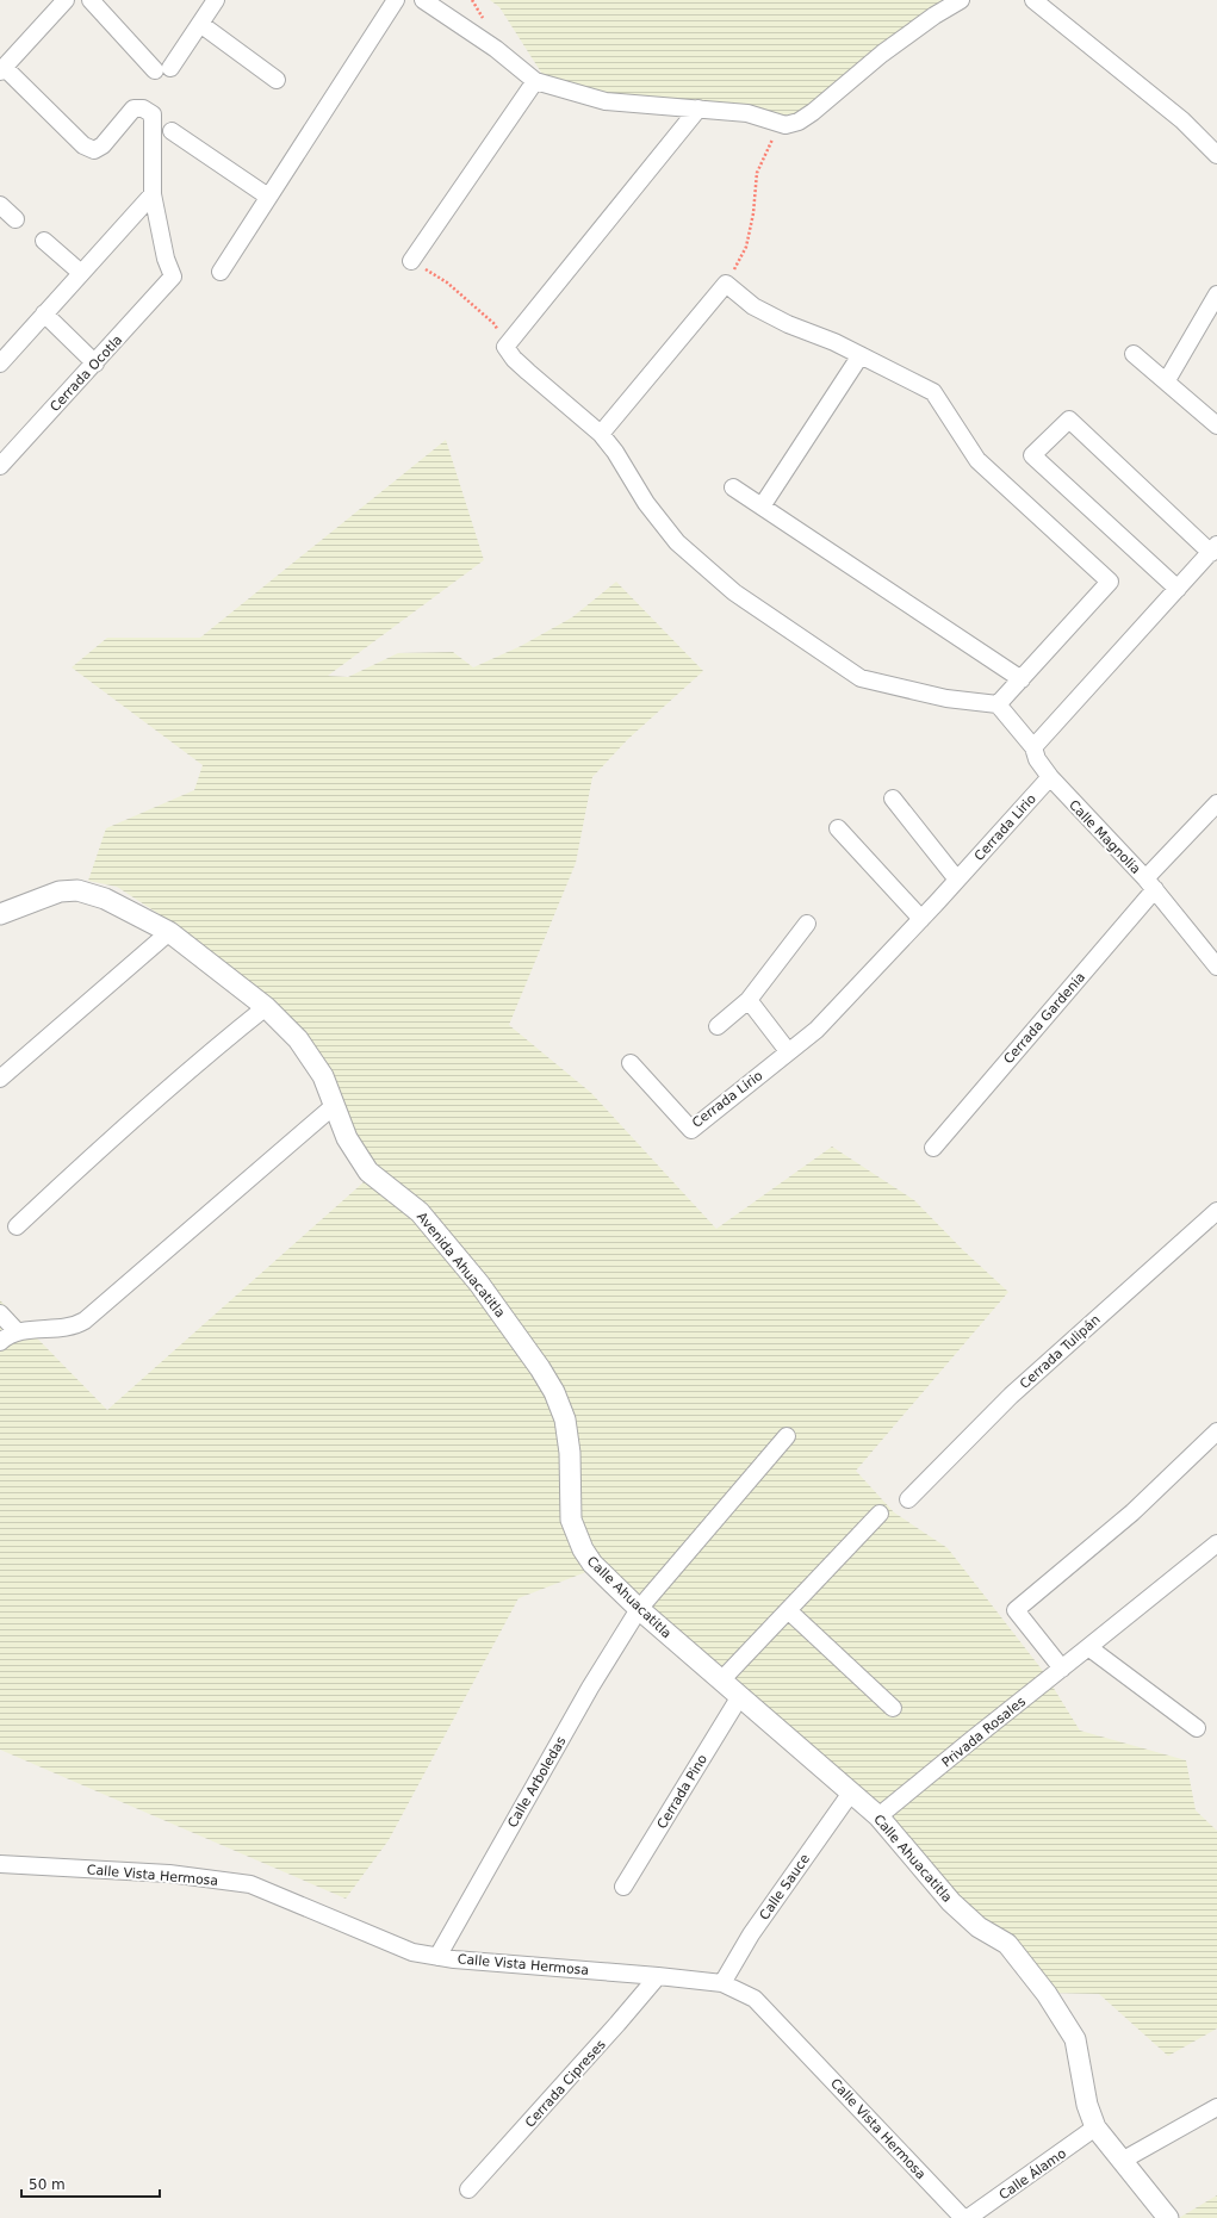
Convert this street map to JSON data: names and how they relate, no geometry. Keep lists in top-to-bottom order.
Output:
{
  "streets": {
    "street": [
      "Cerrada Ocotla",
      "Cerrada Lirio",
      "Calle Magnolia",
      "Cerrada Gardenia",
      "Avenida Ahuacatitla",
      "Cerrada Tulipán",
      "Calle Ahuacatitla",
      "Privada Rosales",
      "Calle Arboledas",
      "Cerrada Pino",
      "Calle Vista Hermosa",
      "Calle Sauce",
      "Cerrada Cipreses",
      "Calle Álamo"
    ]
  },
  "crossings": [
    ["Cerrada Lirio", "Calle Magnolia"],
    ["Calle Magnolia", "Cerrada Gardenia"],
    ["Avenida Ahuacatitla", "Calle Ahuacatitla"],
    ["Calle Ahuacatitla", "Privada Rosales"],
    ["Calle Ahuacatitla", "Calle Arboledas"],
    ["Calle Ahuacatitla", "Cerrada Pino"],
    ["Calle Ahuacatitla", "Calle Sauce"],
    ["Calle Ahuacatitla", "Calle Álamo"],
    ["Calle Arboledas", "Calle Vista Hermosa"],
    ["Calle Vista Hermosa", "Calle Sauce"],
    ["Calle Vista Hermosa", "Cerrada Cipreses"]
  ],
  "scale_bar": "50 m"
}
